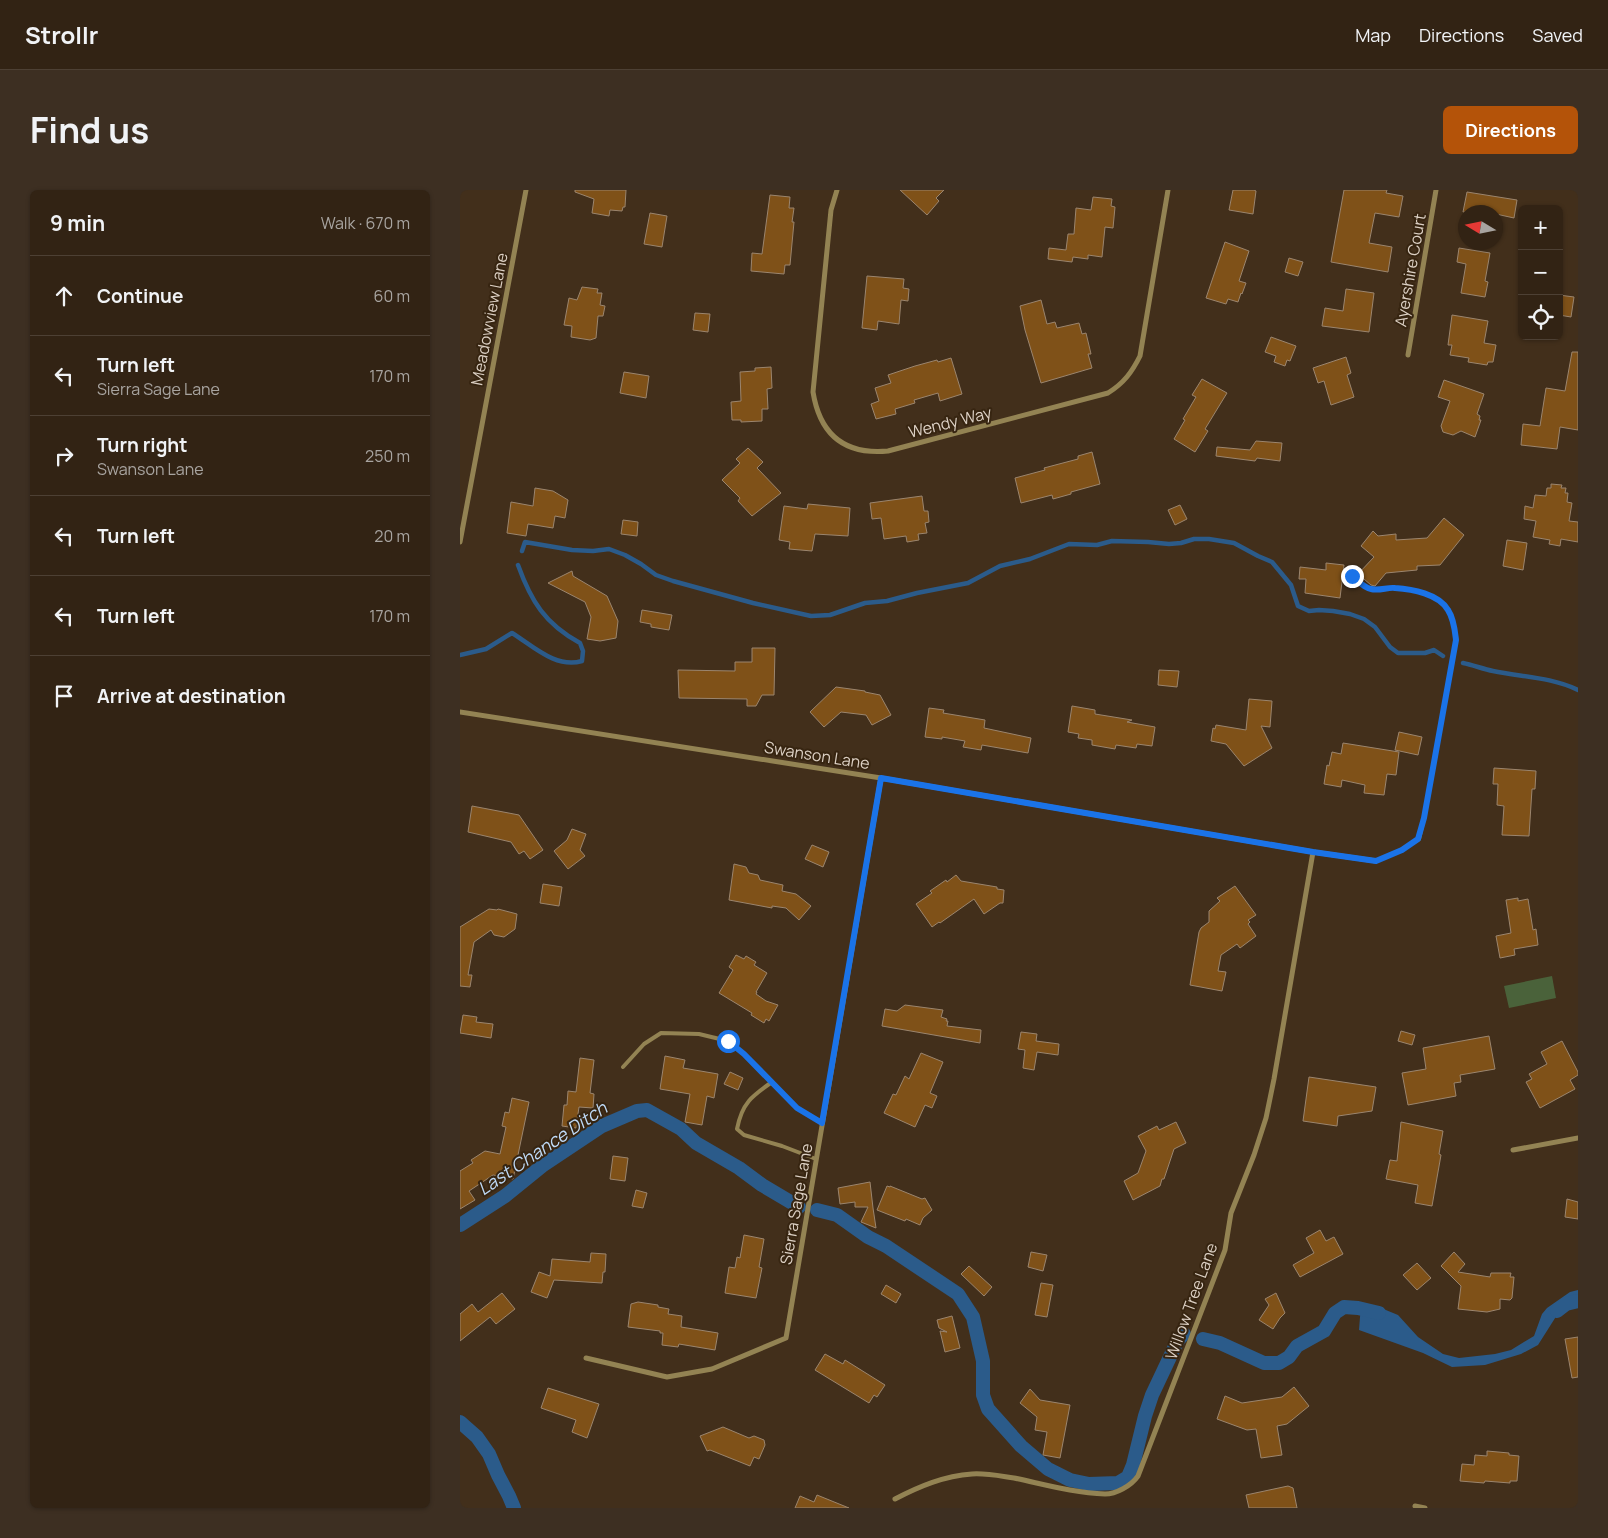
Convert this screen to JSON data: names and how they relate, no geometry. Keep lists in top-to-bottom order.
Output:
{
  "streets": {
    "street": [
      "Ayershire Court",
      "Meadowview Lane",
      "Wendy Way",
      "Swanson Lane",
      "Sierra Sage Lane",
      "Willow Tree Lane"
    ]
  },
  "crossings": [
    ["Swanson Lane", "Sierra Sage Lane"],
    ["Swanson Lane", "Willow Tree Lane"]
  ],
  "water": ["Last Chance Ditch"],
  "north": "left",
  "page": {
    "header": "Strollr",
    "nav": ["Map", "Directions", "Saved"],
    "title": "Find us",
    "buttons": "Directions",
    "heading": ["9 min", "Walk · 670 m"],
    "map_buttons": ["+", "−"],
    "list": [
      ["Continue", "60 m"],
      ["Turn left", "Sierra Sage Lane", "170 m"],
      ["Turn right", "Swanson Lane", "250 m"],
      ["Turn left", "20 m"],
      ["Turn left", "170 m"],
      "Arrive at destination"
    ]
  }
}
